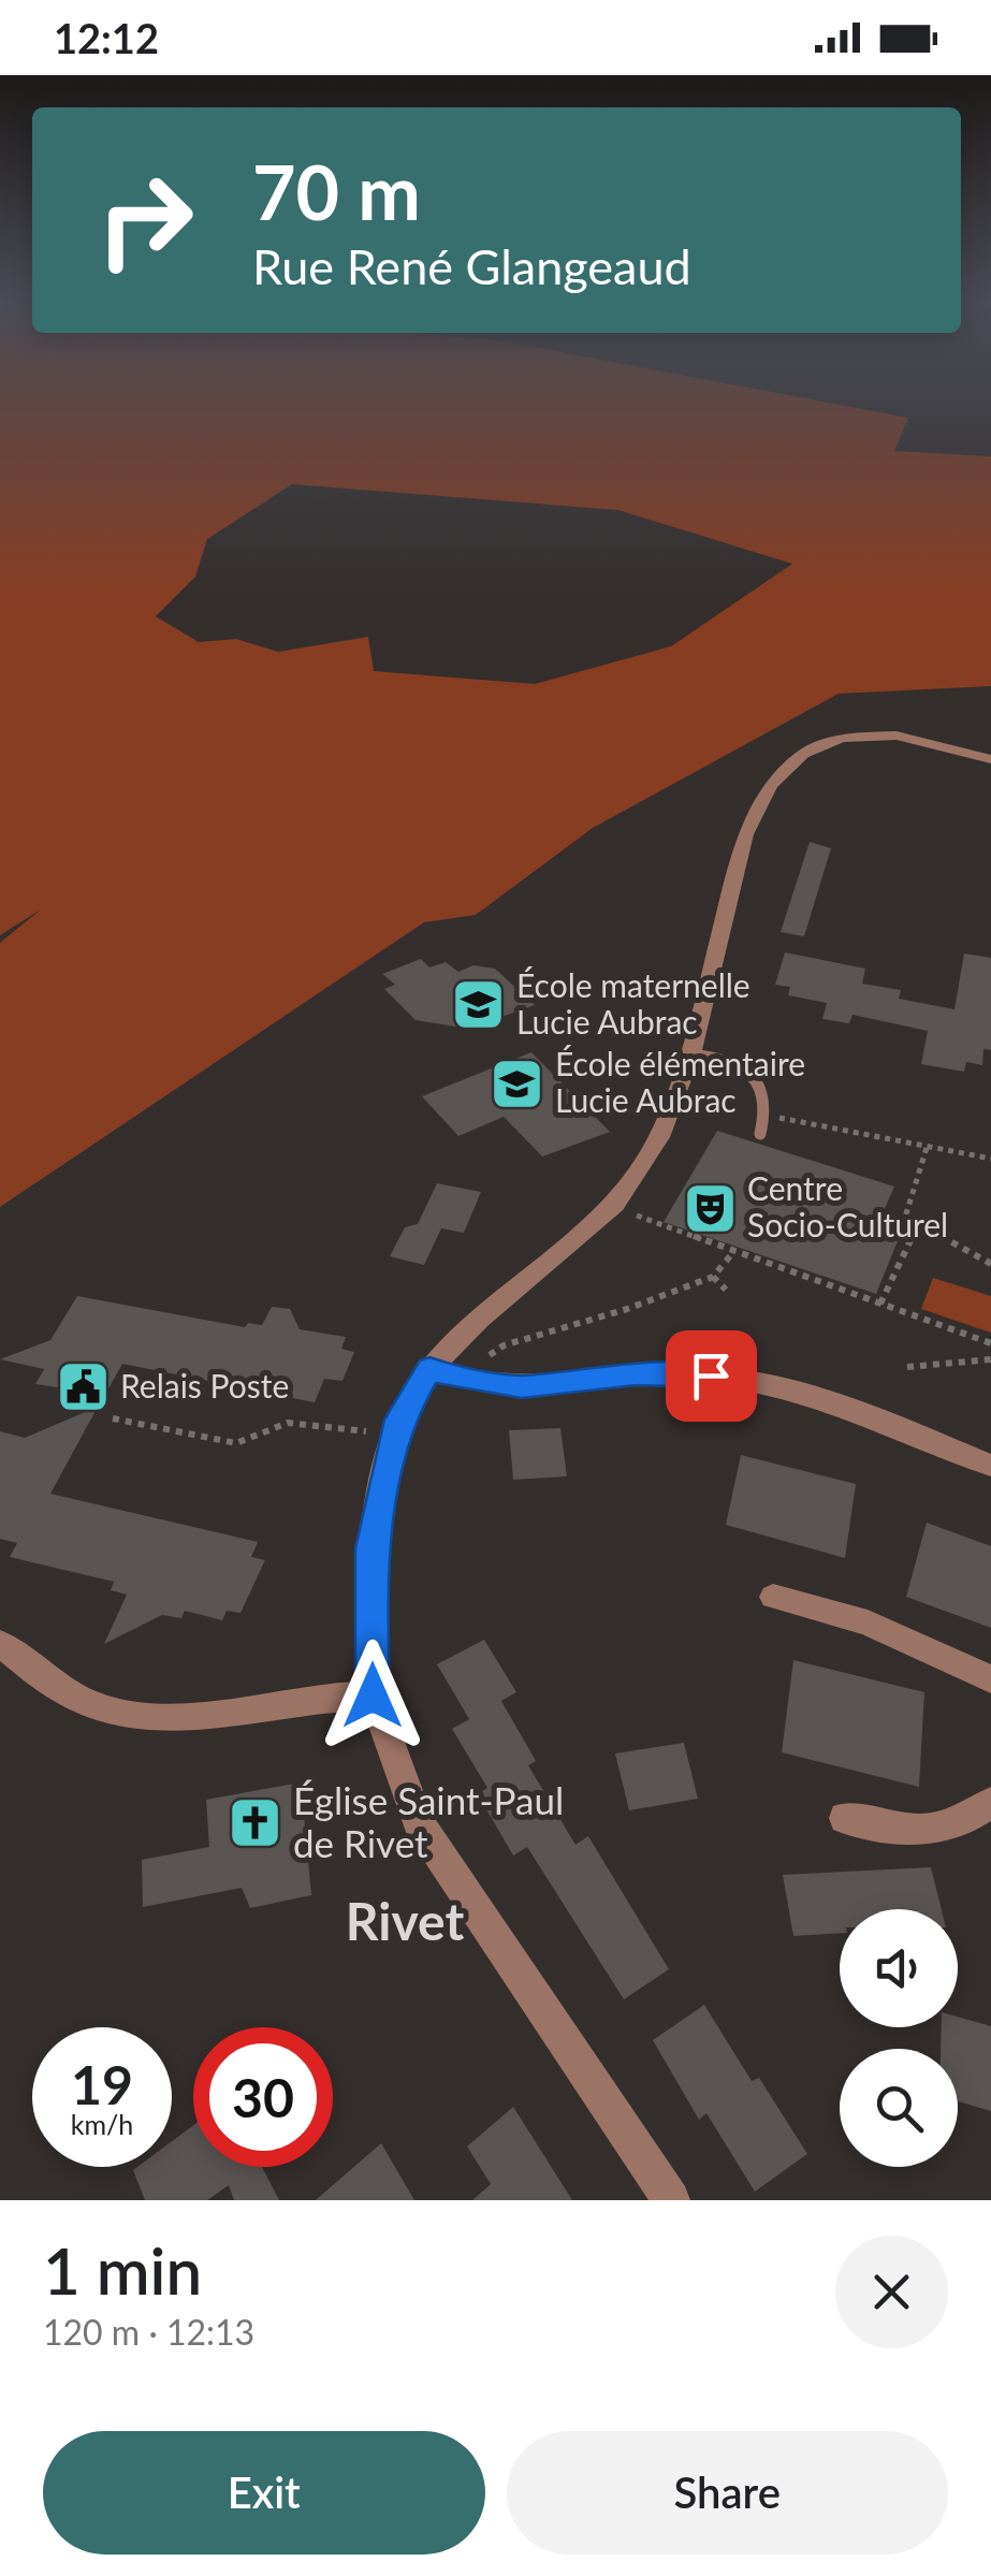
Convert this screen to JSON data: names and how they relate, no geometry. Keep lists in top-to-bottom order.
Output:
{
  "districts": ["Rivet"],
  "places": {
    "school or university": ["École maternelle Lucie Aubrac", "École élémentaire Lucie Aubrac"],
    "theatre": ["Centre Socio-Culturel"],
    "public building": ["Relais Poste"],
    "church": ["Église Saint-Paul de Rivet"]
  },
  "page": {
    "status": "12:12",
    "turn": ["70 m", "Rue René Glangeaud"],
    "speed": "19 km/h",
    "limit": "30",
    "heading": ["1 min", "120 m · 12:13"],
    "buttons": ["Exit", "Share"]
  }
}
